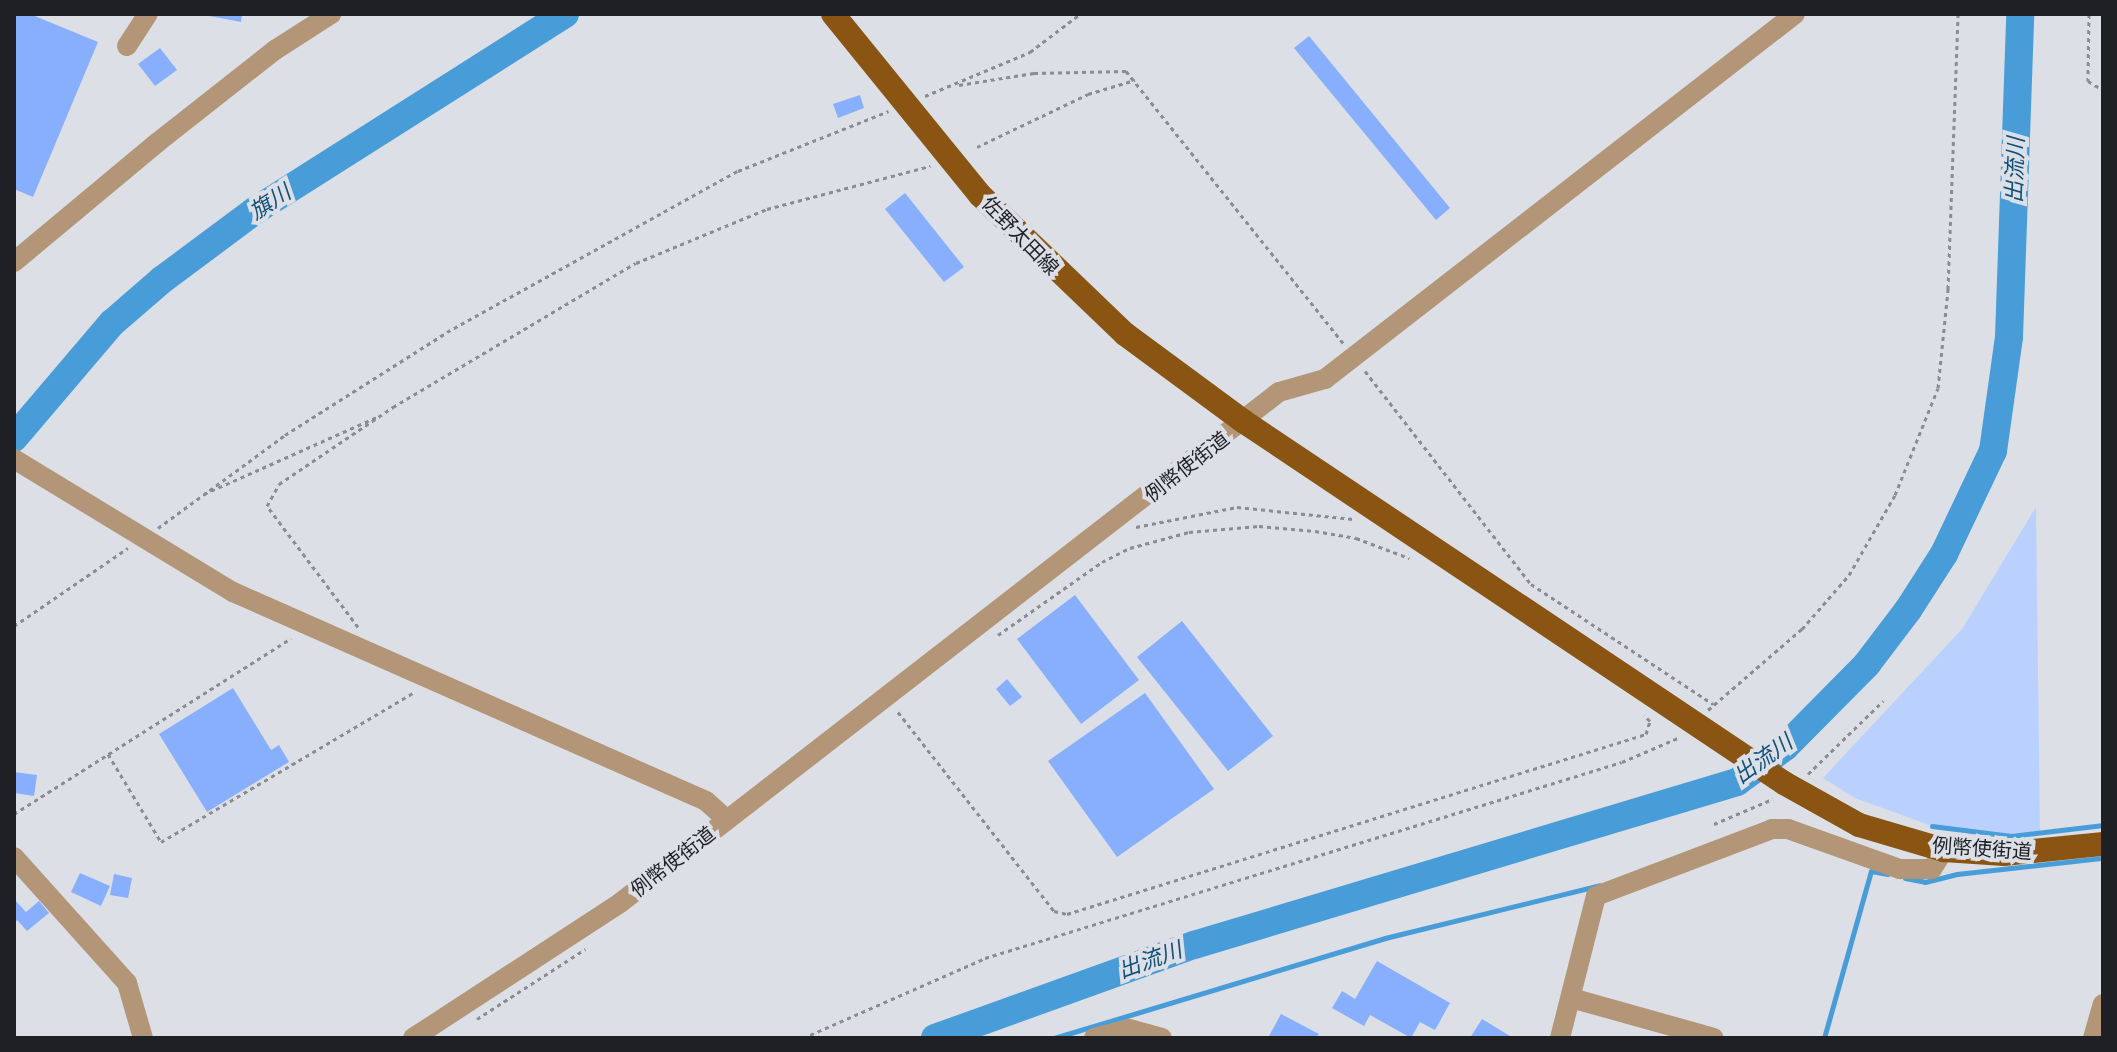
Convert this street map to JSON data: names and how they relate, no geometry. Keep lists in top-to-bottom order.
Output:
{
  "streets": {
    "main road": ["佐野太田線", "例幣使街道"]
  },
  "crossings": [
    ["佐野太田線", "例幣使街道"]
  ],
  "water": ["出流川", "旗川"]
}
